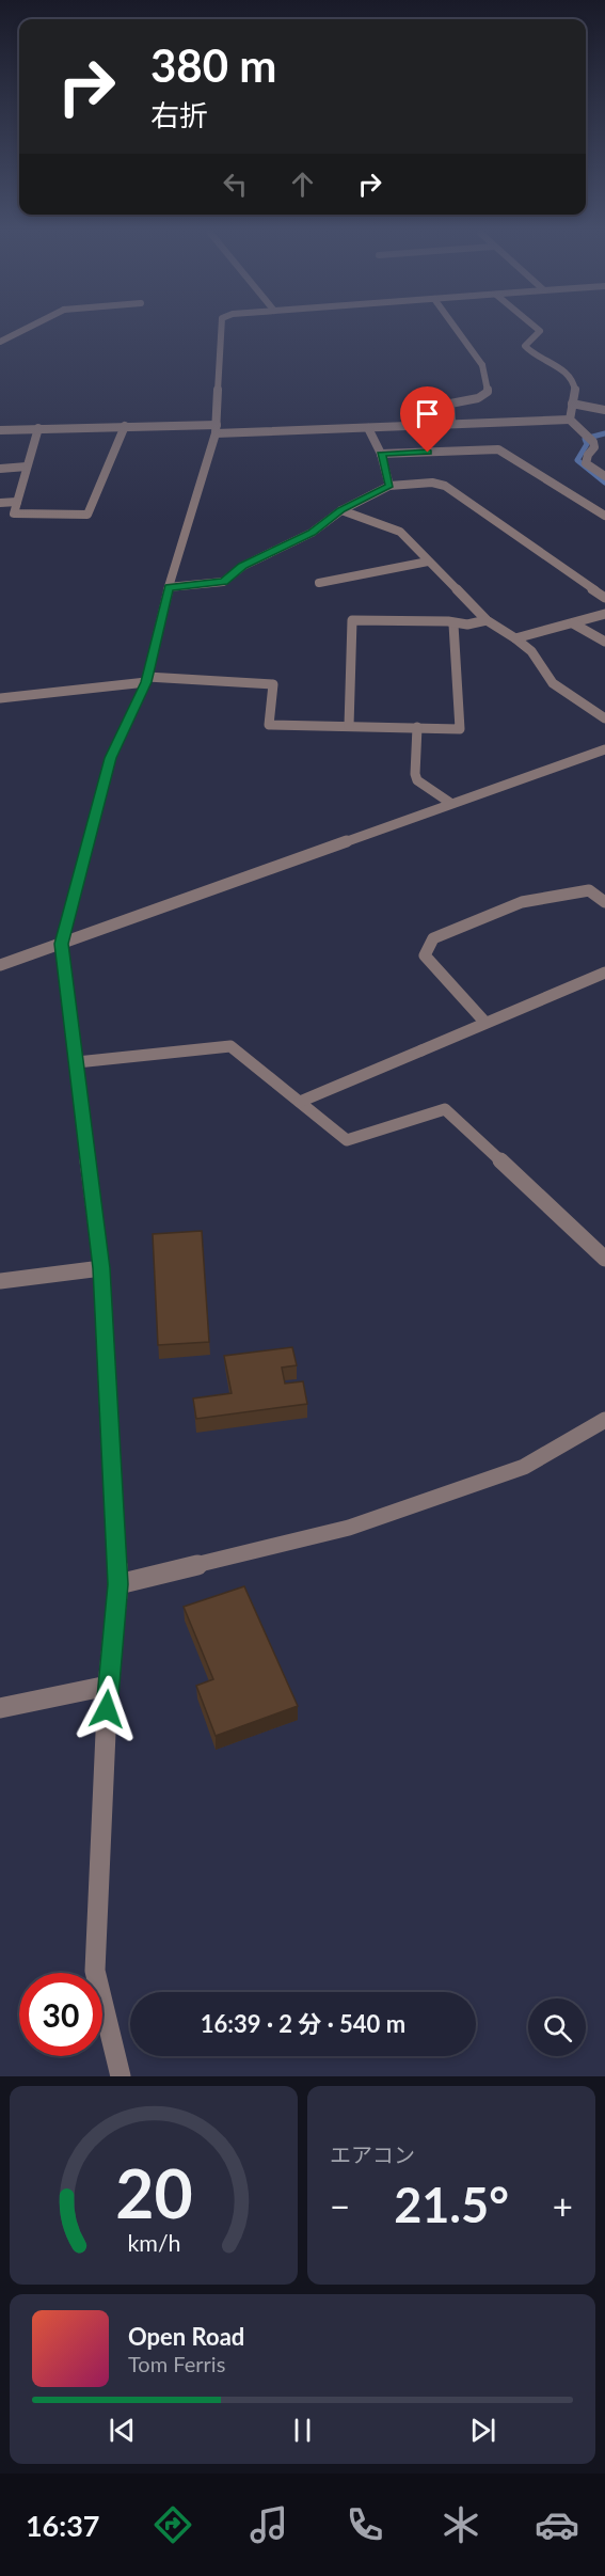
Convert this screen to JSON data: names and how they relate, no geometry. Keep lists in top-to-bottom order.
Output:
{
  "page": {
    "turn": ["380 m", "右折"],
    "limit": "30",
    "trip": "16:39 · 2 分 · 540 m",
    "tile": "エアコン",
    "heat": ["−", "21.5°", "+"],
    "song": ["Open Road", "Tom Ferris"],
    "tabs": "16:37",
    "gauge": ["20", "km/h"]
  }
}
